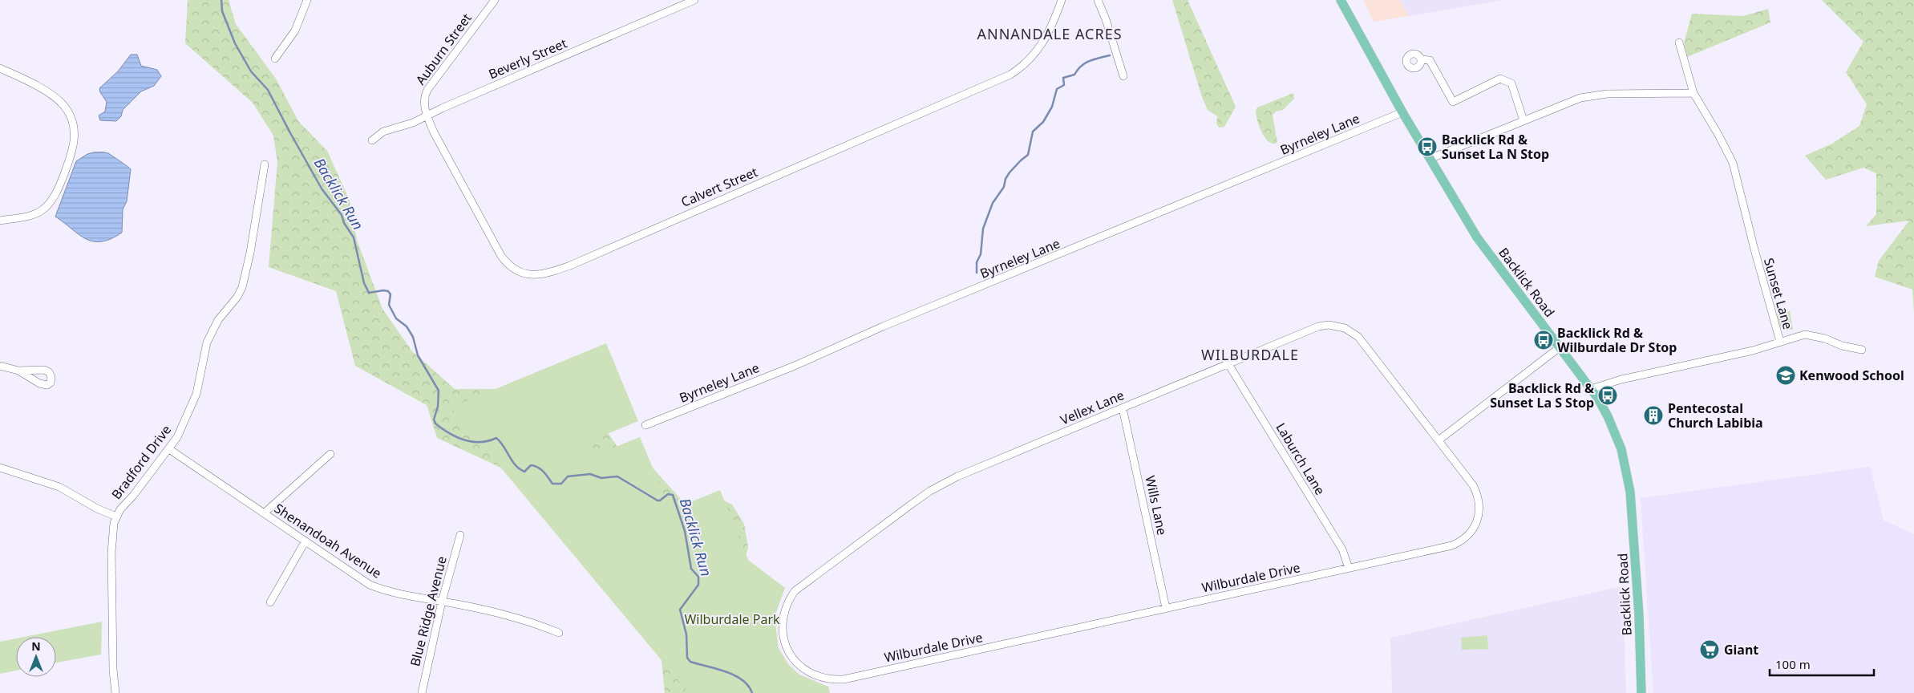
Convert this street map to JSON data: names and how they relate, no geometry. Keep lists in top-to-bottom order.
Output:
{
  "streets": {
    "main road": ["Backlick Road"],
    "street": [
      "Auburn Street",
      "Beverly Street",
      "Byrneley Lane",
      "Calvert Street",
      "Sunset Lane",
      "Vellex Lane",
      "Laburch Lane",
      "Bradford Drive",
      "Wills Lane",
      "Shenandoah Avenue",
      "Wilburdale Drive",
      "Blue Ridge Avenue"
    ]
  },
  "crossings": [
    ["Auburn Street", "Beverly Street"],
    ["Auburn Street", "Calvert Street"],
    ["Beverly Street", "Calvert Street"],
    ["Byrneley Lane", "Backlick Road"],
    ["Backlick Road", "Sunset Lane"],
    ["Vellex Lane", "Laburch Lane"],
    ["Vellex Lane", "Wills Lane"],
    ["Vellex Lane", "Wilburdale Drive"],
    ["Laburch Lane", "Wilburdale Drive"],
    ["Bradford Drive", "Shenandoah Avenue"],
    ["Wills Lane", "Wilburdale Drive"],
    ["Shenandoah Avenue", "Blue Ridge Avenue"]
  ],
  "districts": ["ANNANDALE ACRES", "WILBURDALE"],
  "water": ["Backlick Run"],
  "parks": ["Wilburdale Park"],
  "places": {
    "bus stop": ["Backlick Rd & Sunset La N Stop", "Backlick Rd & Wilburdale Dr Stop", "Backlick Rd & Sunset La S Stop"],
    "school or university": ["Kenwood School"],
    "building": ["Pentecostal Church Labibia"],
    "supermarket": ["Giant"]
  },
  "scale_bar": "100 m",
  "north": "top"
}
